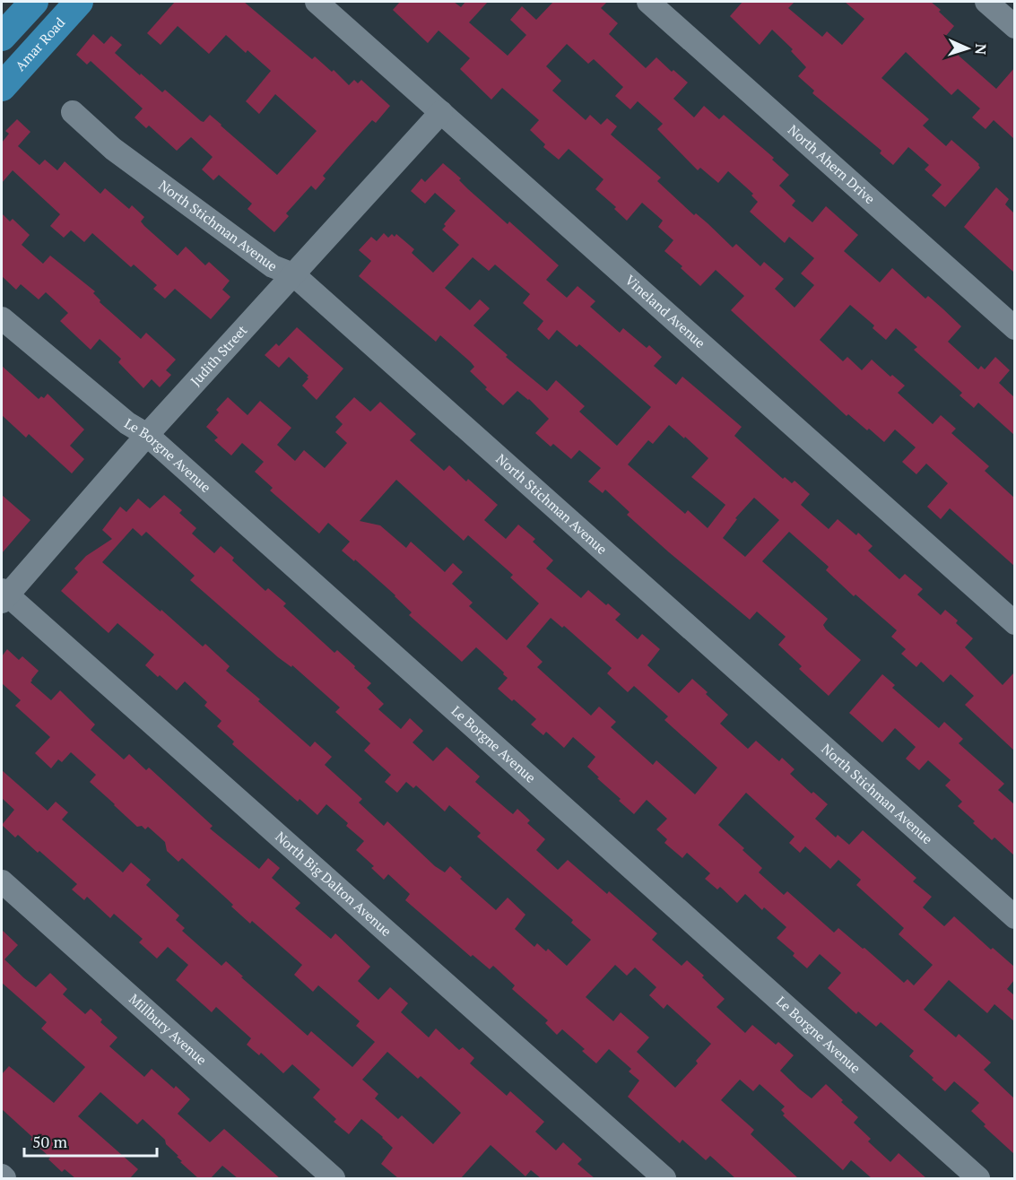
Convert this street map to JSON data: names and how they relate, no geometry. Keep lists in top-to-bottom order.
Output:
{
  "streets": {
    "main road": ["Amar Road"],
    "street": [
      "North Ahern Drive",
      "North Stichman Avenue",
      "Vineland Avenue",
      "Judith Street",
      "Le Borgne Avenue",
      "North Big Dalton Avenue",
      "Millbury Avenue"
    ]
  },
  "crossings": [
    ["North Stichman Avenue", "Judith Street"],
    ["Vineland Avenue", "Judith Street"],
    ["Judith Street", "Le Borgne Avenue"],
    ["Judith Street", "North Big Dalton Avenue"]
  ],
  "scale_bar": "50 m",
  "north": "right"
}
